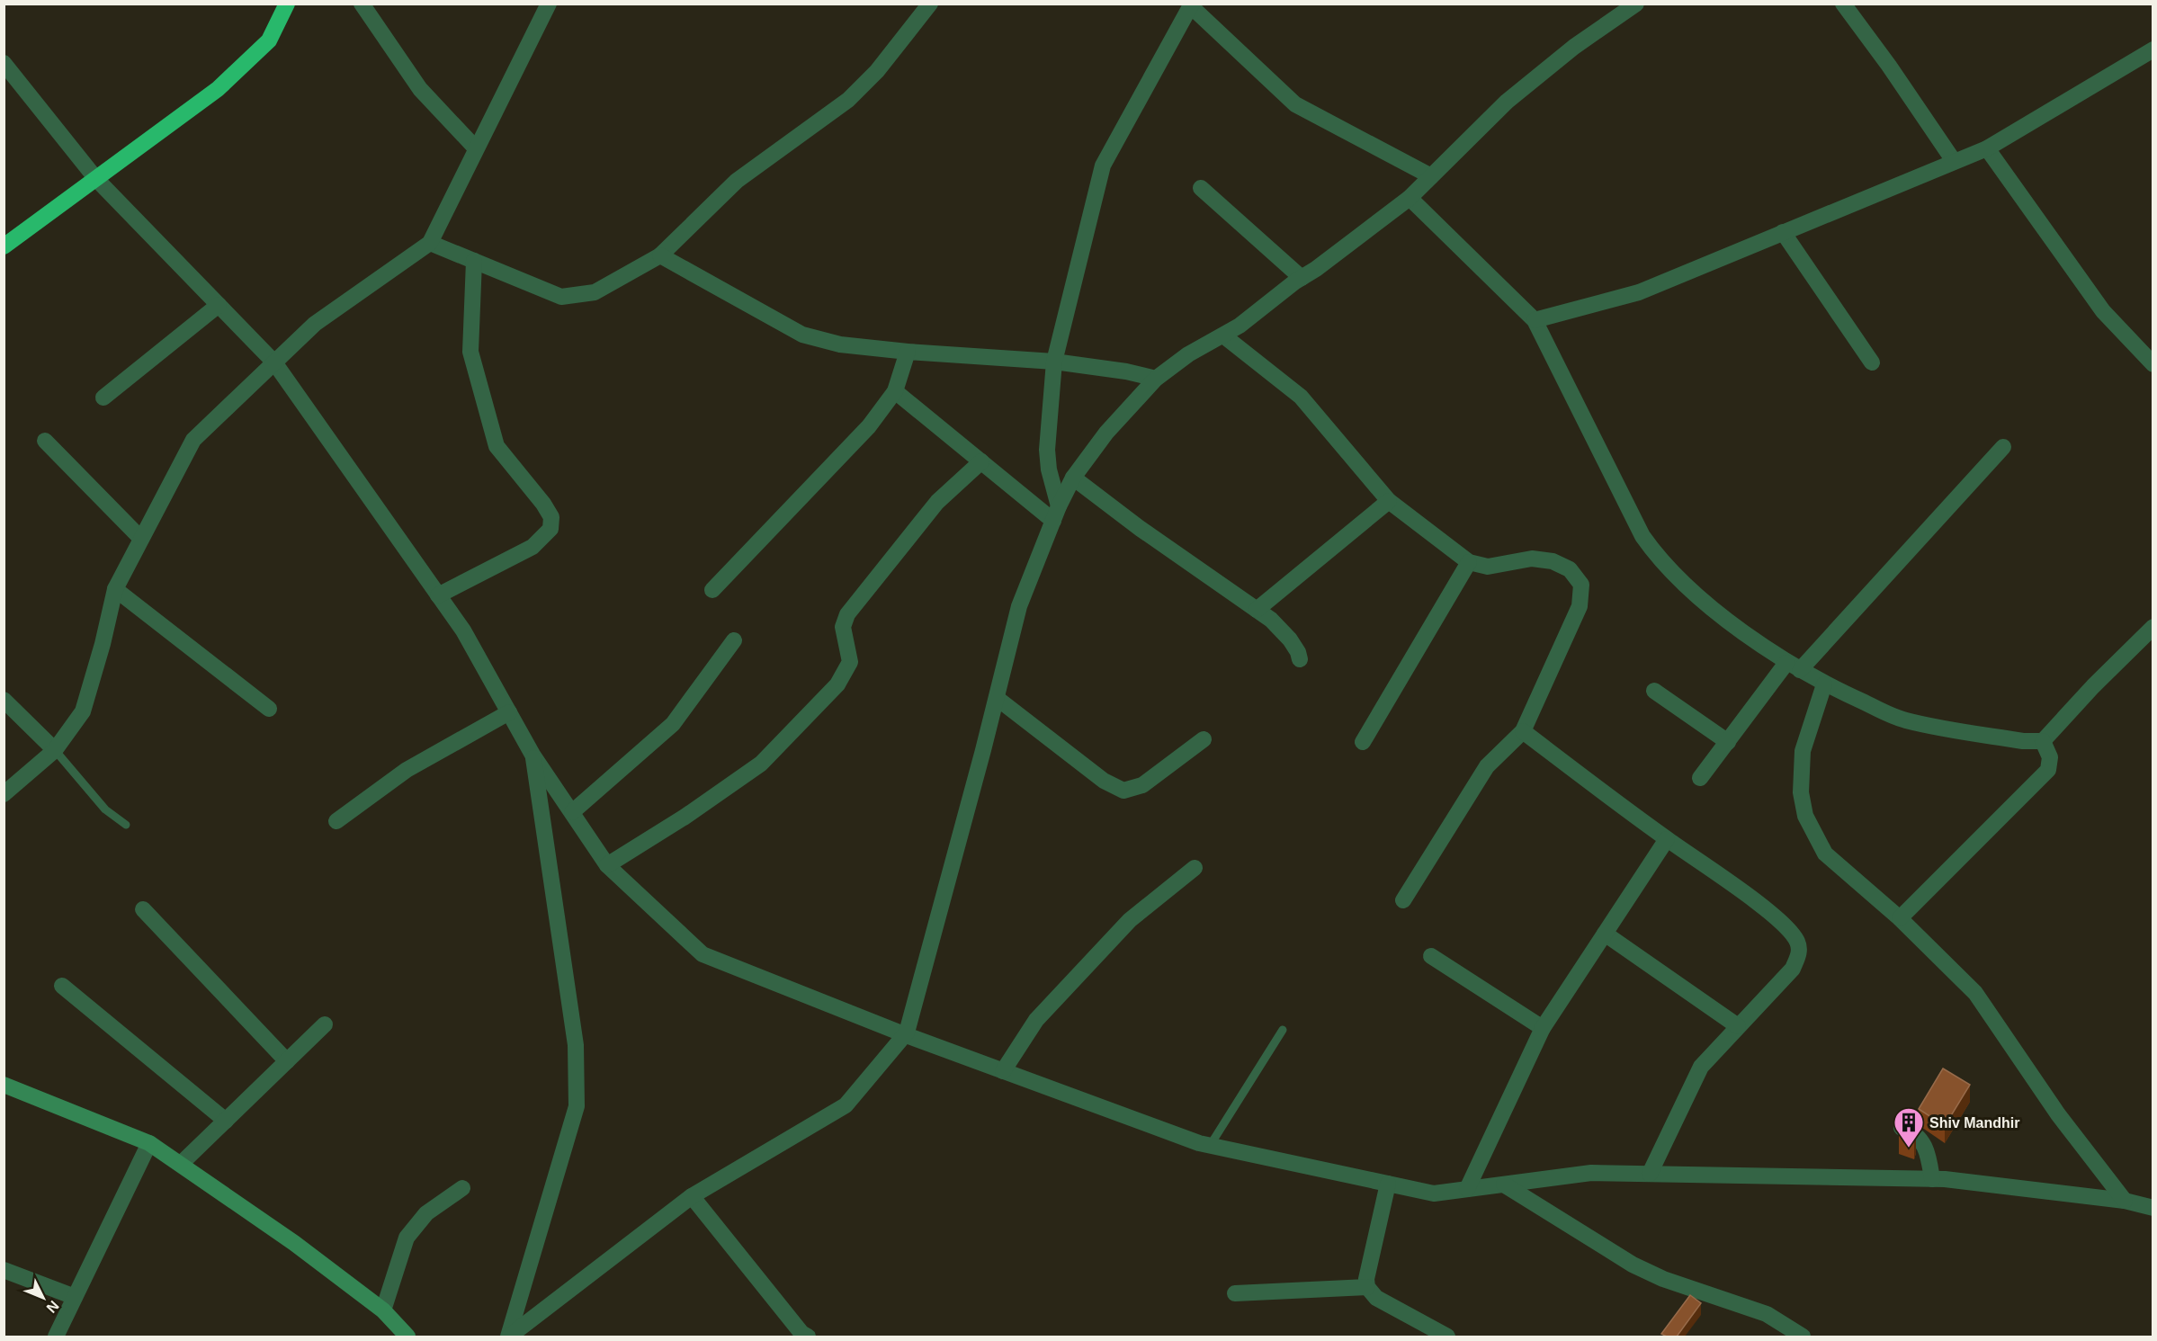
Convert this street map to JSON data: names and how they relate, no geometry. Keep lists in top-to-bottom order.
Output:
{
  "places": {
    "building": ["Shiv Mandhir"]
  },
  "north": "bottom right"
}
